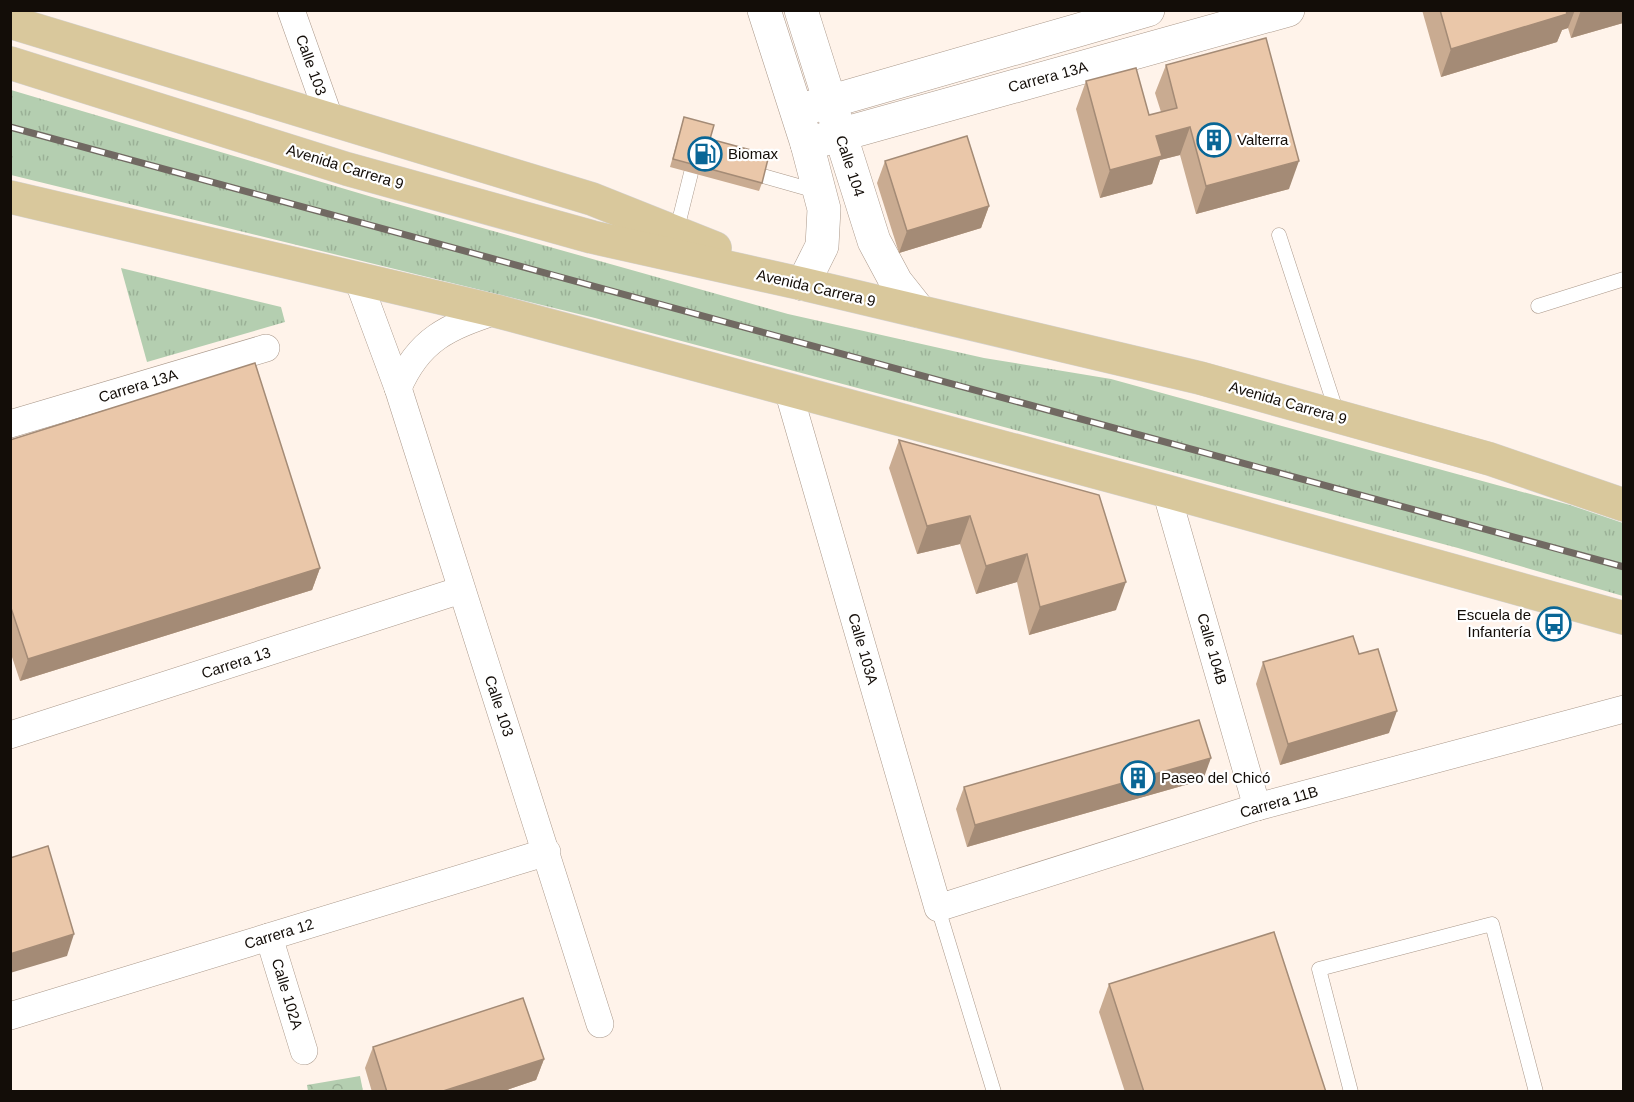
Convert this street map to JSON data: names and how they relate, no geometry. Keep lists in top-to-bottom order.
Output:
{
  "streets": {
    "main road": ["Avenida Carrera 9"],
    "street": [
      "Calle 103",
      "Carrera 13A",
      "Calle 104",
      "Calle 103A",
      "Calle 104B",
      "Carrera 13",
      "Carrera 11B",
      "Carrera 12",
      "Calle 102A"
    ]
  },
  "crossings": [
    ["Calle 103", "Carrera 13"],
    ["Calle 103", "Carrera 12"],
    ["Carrera 13A", "Calle 104"],
    ["Calle 104", "Avenida Carrera 9"],
    ["Calle 103A", "Carrera 11B"],
    ["Calle 104B", "Carrera 11B"],
    ["Carrera 12", "Calle 102A"]
  ],
  "places": {
    "building": ["Valterra", "Paseo del Chicó"],
    "fuel station": ["Biomax"],
    "bus stop": ["Escuela de Infantería"]
  }
}
